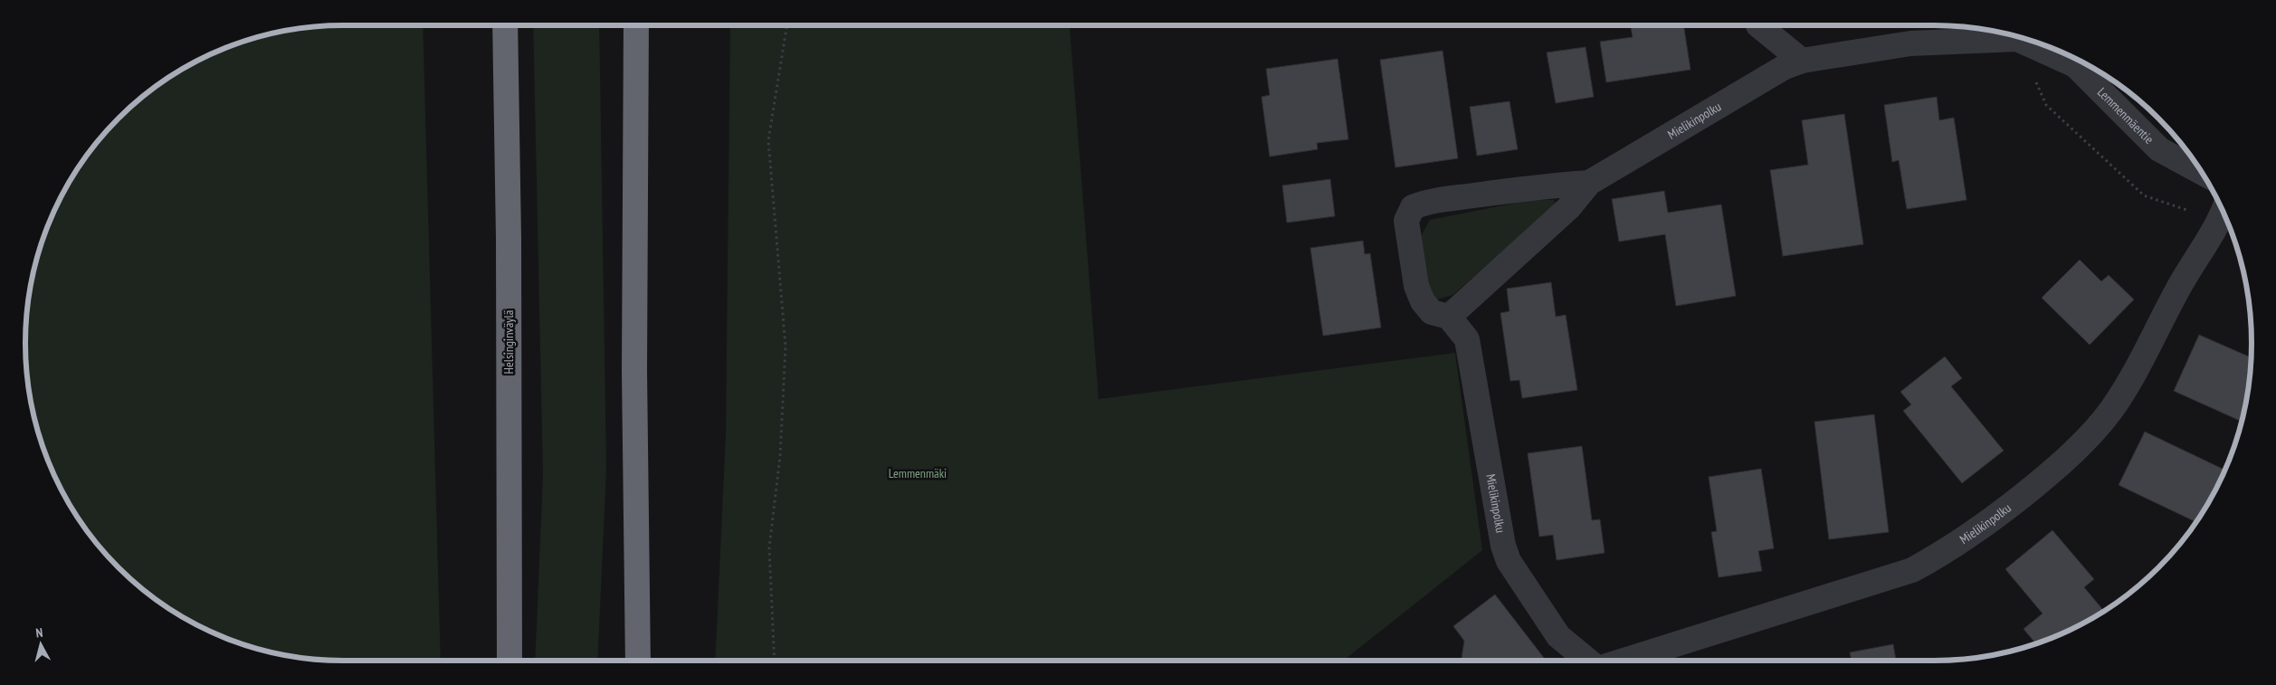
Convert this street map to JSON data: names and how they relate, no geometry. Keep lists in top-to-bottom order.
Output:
{
  "streets": {
    "highway": ["Helsinginväylä"],
    "street": ["Lemmenmäentie", "Mielikinpolku"]
  },
  "crossings": [
    ["Lemmenmäentie", "Mielikinpolku"]
  ],
  "parks": ["Lemmenmäki"],
  "north": "top"
}
